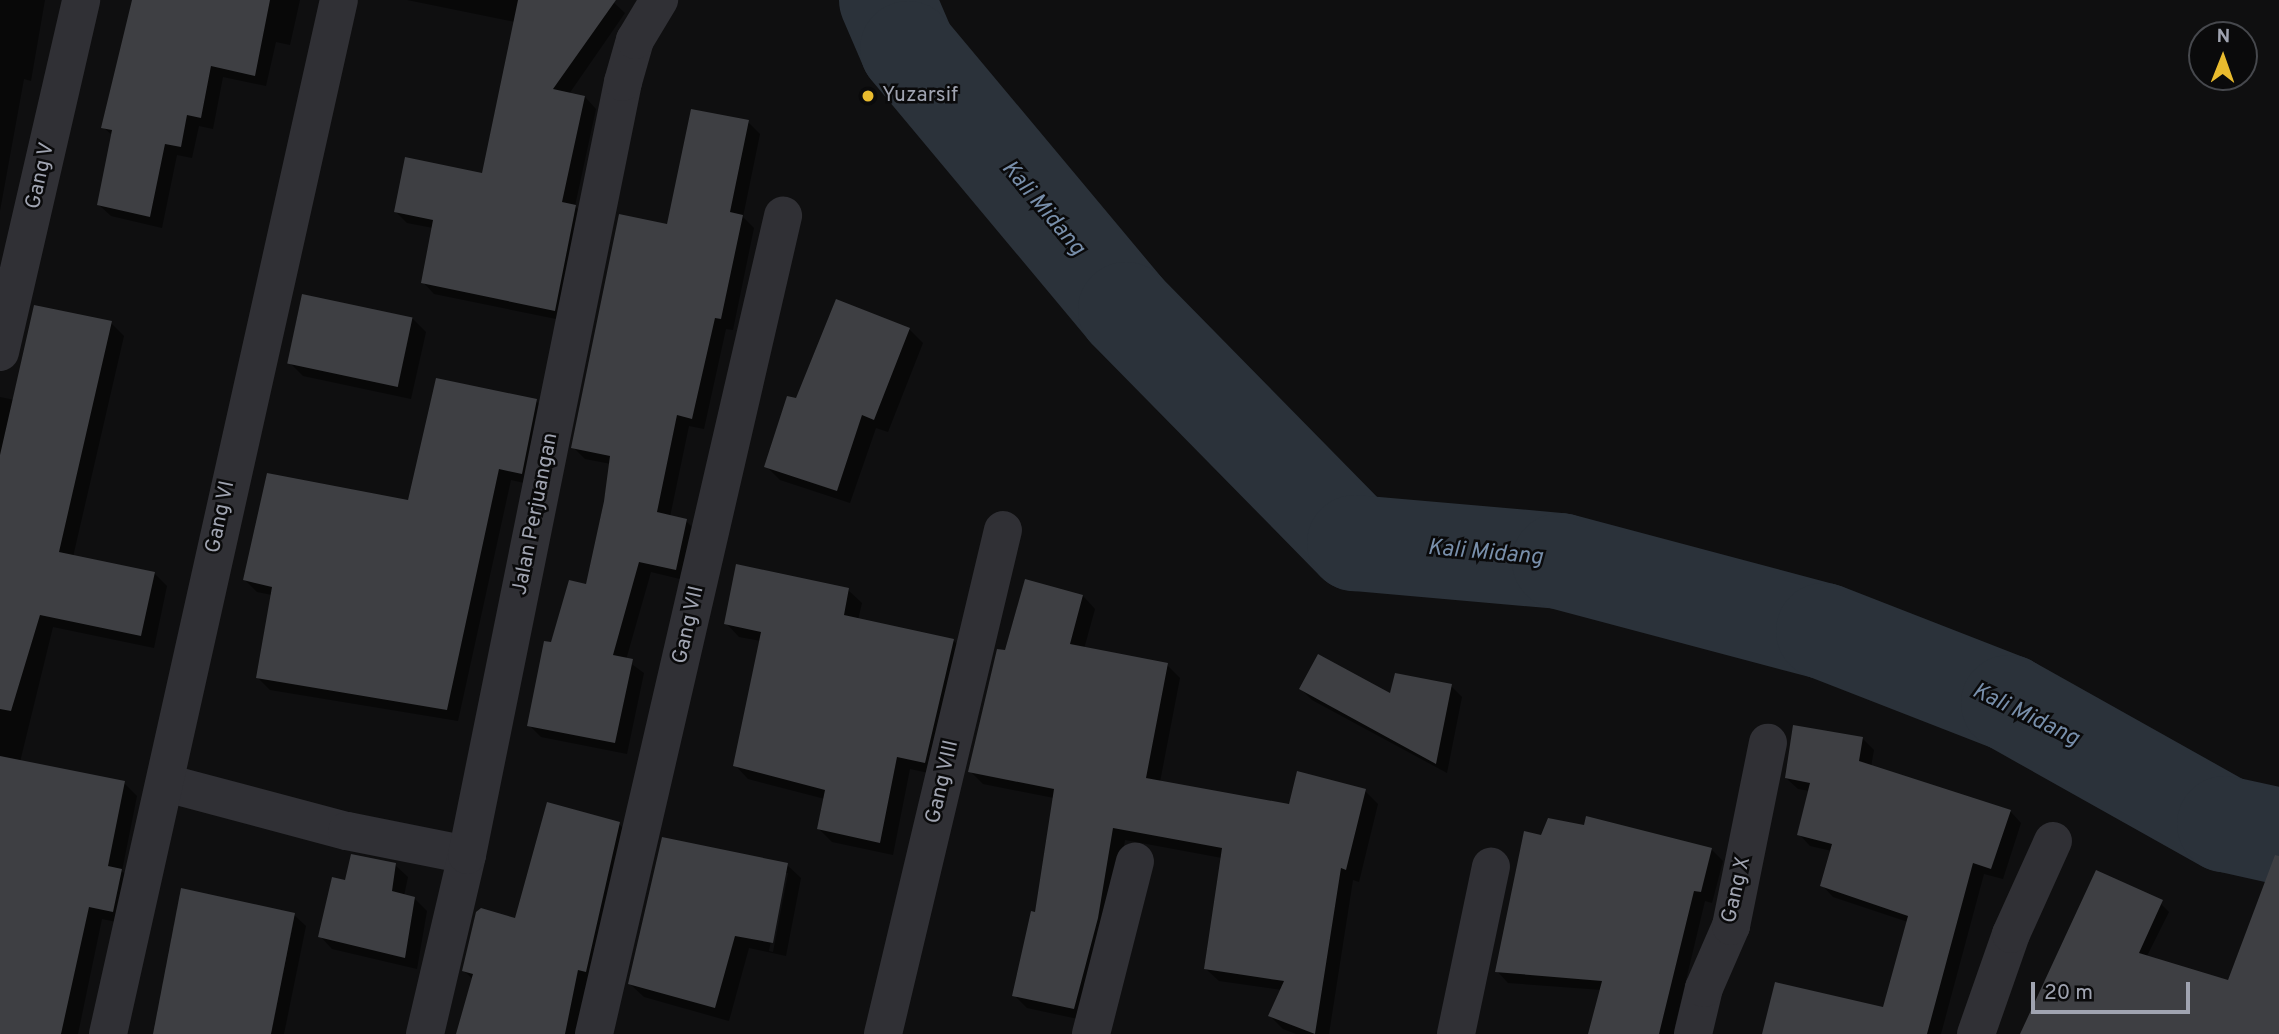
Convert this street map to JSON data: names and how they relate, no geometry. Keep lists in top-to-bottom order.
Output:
{
  "streets": {
    "street": [
      "Gang V",
      "Jalan Perjuangan",
      "Gang VI",
      "Gang VII",
      "Gang VIII",
      "Gang X"
    ]
  },
  "water": ["Kali Midang"],
  "places": ["Yuzarsif"],
  "scale_bar": "20 m",
  "north": "top"
}
